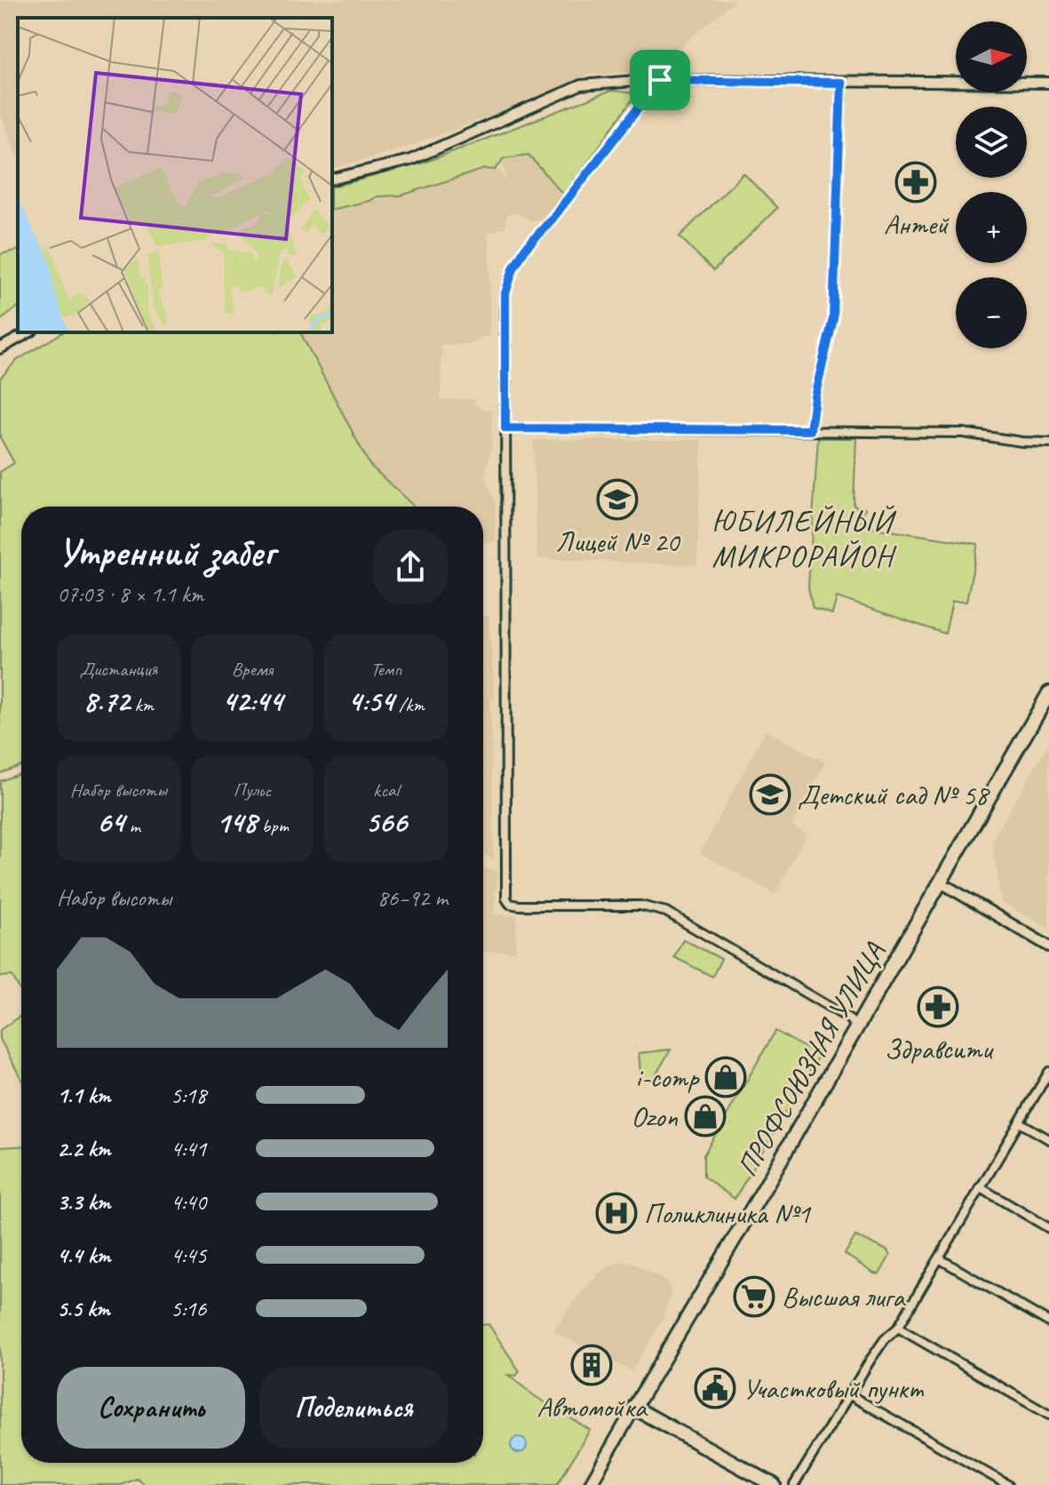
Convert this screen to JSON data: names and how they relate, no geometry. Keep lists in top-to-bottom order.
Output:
{
  "streets": {
    "highway": ["ПРОФСОЮЗНАЯ УЛИЦА"]
  },
  "districts": ["ЮБИЛЕЙНЫЙ МИКРОРАЙОН"],
  "places": {
    "pharmacy": ["Антей", "Здравсити"],
    "school or university": ["Лицей № 20", "Детский сад № 58"],
    "shop": ["i-comp", "Ozon"],
    "hospital": ["Поликлиника №1"],
    "supermarket": ["Высшая лига"],
    "building": ["Автомойка"],
    "public building": ["Участковый пункт"]
  },
  "north": "right",
  "page": {
    "map_buttons": ["+", "−"],
    "heading": ["Утренний забег", "07:03 · 8 × 1.1 km"],
    "stats": [
      ["Дистанция", "8.72 km"],
      ["Время", "42:44"],
      ["Темп", "4:54 /km"],
      ["Набор высоты", "64 m"],
      ["Пульс", "148 bpm"],
      ["kcal", "566"]
    ],
    "chart": ["Набор высоты", "86–92 m"],
    "list": [
      {
        "name": "1.1 km",
        "note": "5:18"
      },
      {
        "name": "2.2 km",
        "note": "4:41"
      },
      {
        "name": "3.3 km",
        "note": "4:40"
      },
      {
        "name": "4.4 km",
        "note": "4:45"
      },
      {
        "name": "5.5 km",
        "note": "5:16"
      }
    ],
    "buttons": ["Сохранить", "Поделиться"]
  }
}
